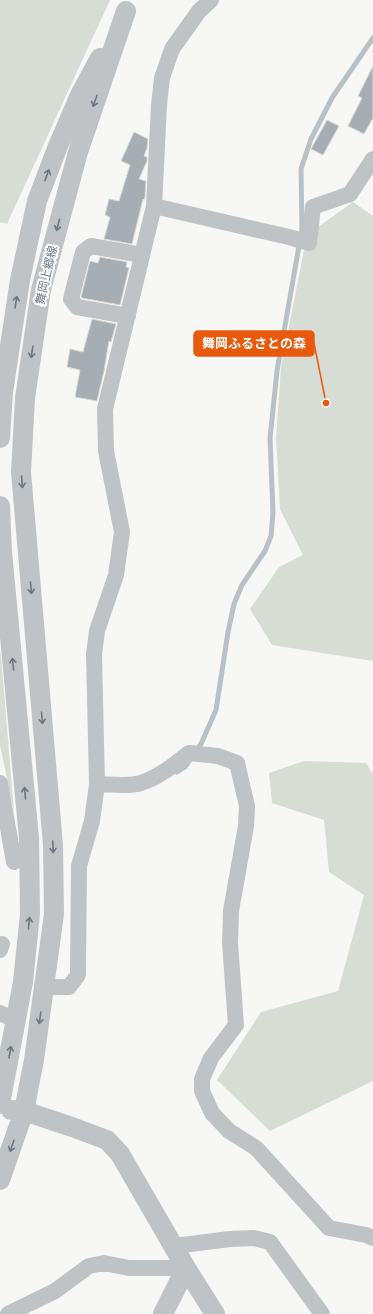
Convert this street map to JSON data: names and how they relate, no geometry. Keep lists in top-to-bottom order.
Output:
{
  "streets": {
    "street": ["舞岡上郷線"]
  },
  "places": ["舞岡ふるさとの森"]
}
